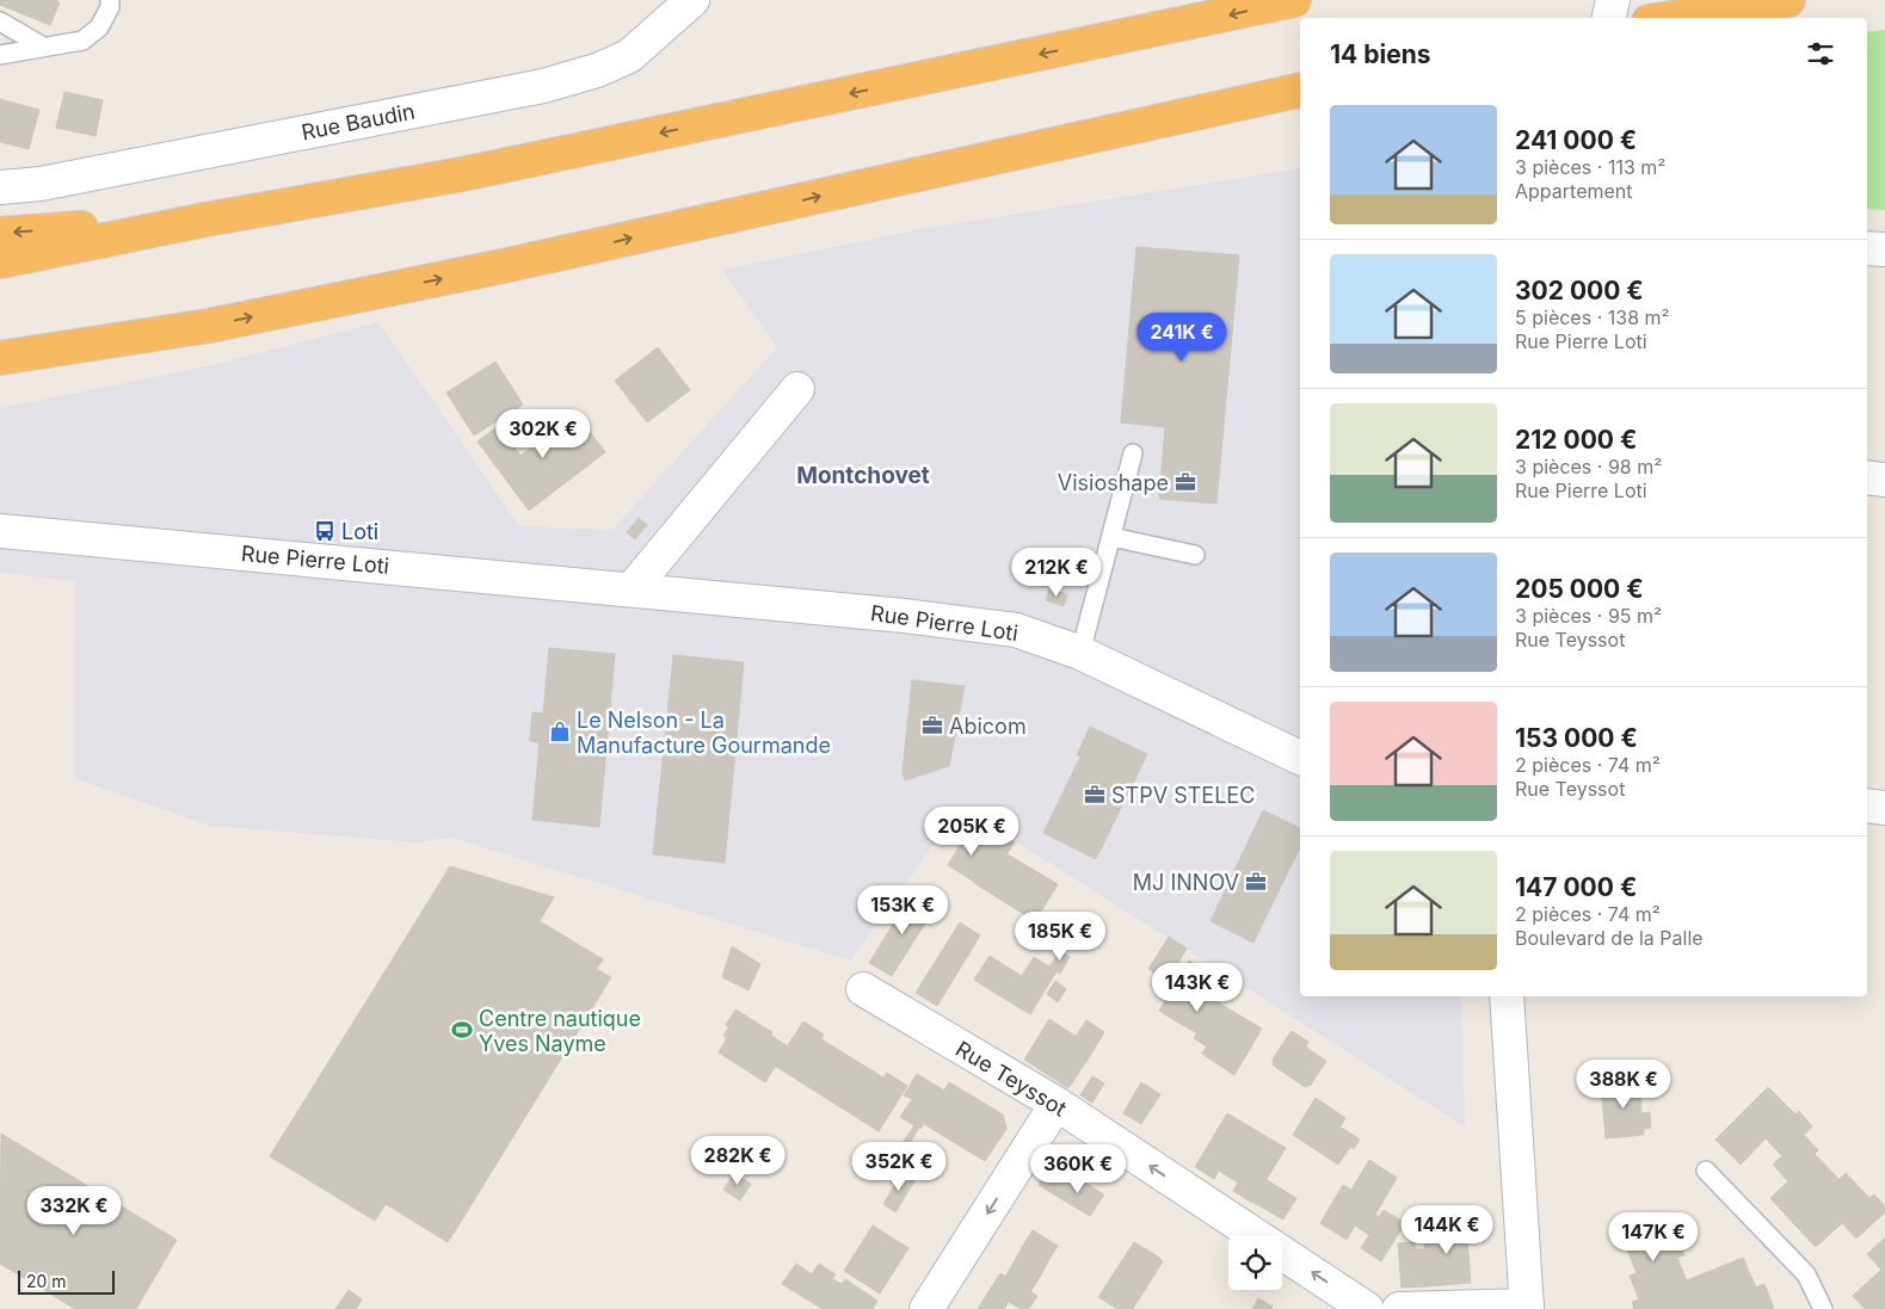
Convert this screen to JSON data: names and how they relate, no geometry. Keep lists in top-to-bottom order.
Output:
{
  "streets": {
    "street": ["Rue Baudin", "Rue Pierre Loti", "Rue Teyssot"]
  },
  "one_way": ["Rue Teyssot"],
  "districts": ["Montchovet"],
  "places": {
    "office": [
      "Visioshape",
      "Abicom",
      "STPV STELEC",
      "MJ INNOV"
    ],
    "bus stop": ["Loti"],
    "shop": ["Le Nelson - La Manufacture Gourmande"],
    "sports": ["Centre nautique Yves Nayme"]
  },
  "scale_bar": "20 m",
  "page": {
    "heading": "14 biens",
    "list": [
      {
        "name": "241 000 €",
        "note": "3 pièces · 113 m² · Appartement"
      },
      {
        "name": "302 000 €",
        "note": "5 pièces · 138 m² · Rue Pierre Loti"
      },
      {
        "name": "212 000 €",
        "note": "3 pièces · 98 m² · Rue Pierre Loti"
      },
      {
        "name": "205 000 €",
        "note": "3 pièces · 95 m² · Rue Teyssot"
      },
      {
        "name": "153 000 €",
        "note": "2 pièces · 74 m² · Rue Teyssot"
      },
      {
        "name": "147 000 €",
        "note": "2 pièces · 74 m² · Boulevard de la Palle"
      }
    ],
    "price": [
      "241K €",
      "302K €",
      "212K €",
      "205K €",
      "153K €",
      "185K €",
      "143K €",
      "388K €",
      "282K €",
      "352K €",
      "360K €",
      "332K €",
      "144K €",
      "147K €"
    ],
    "scale": "20 m"
  }
}
